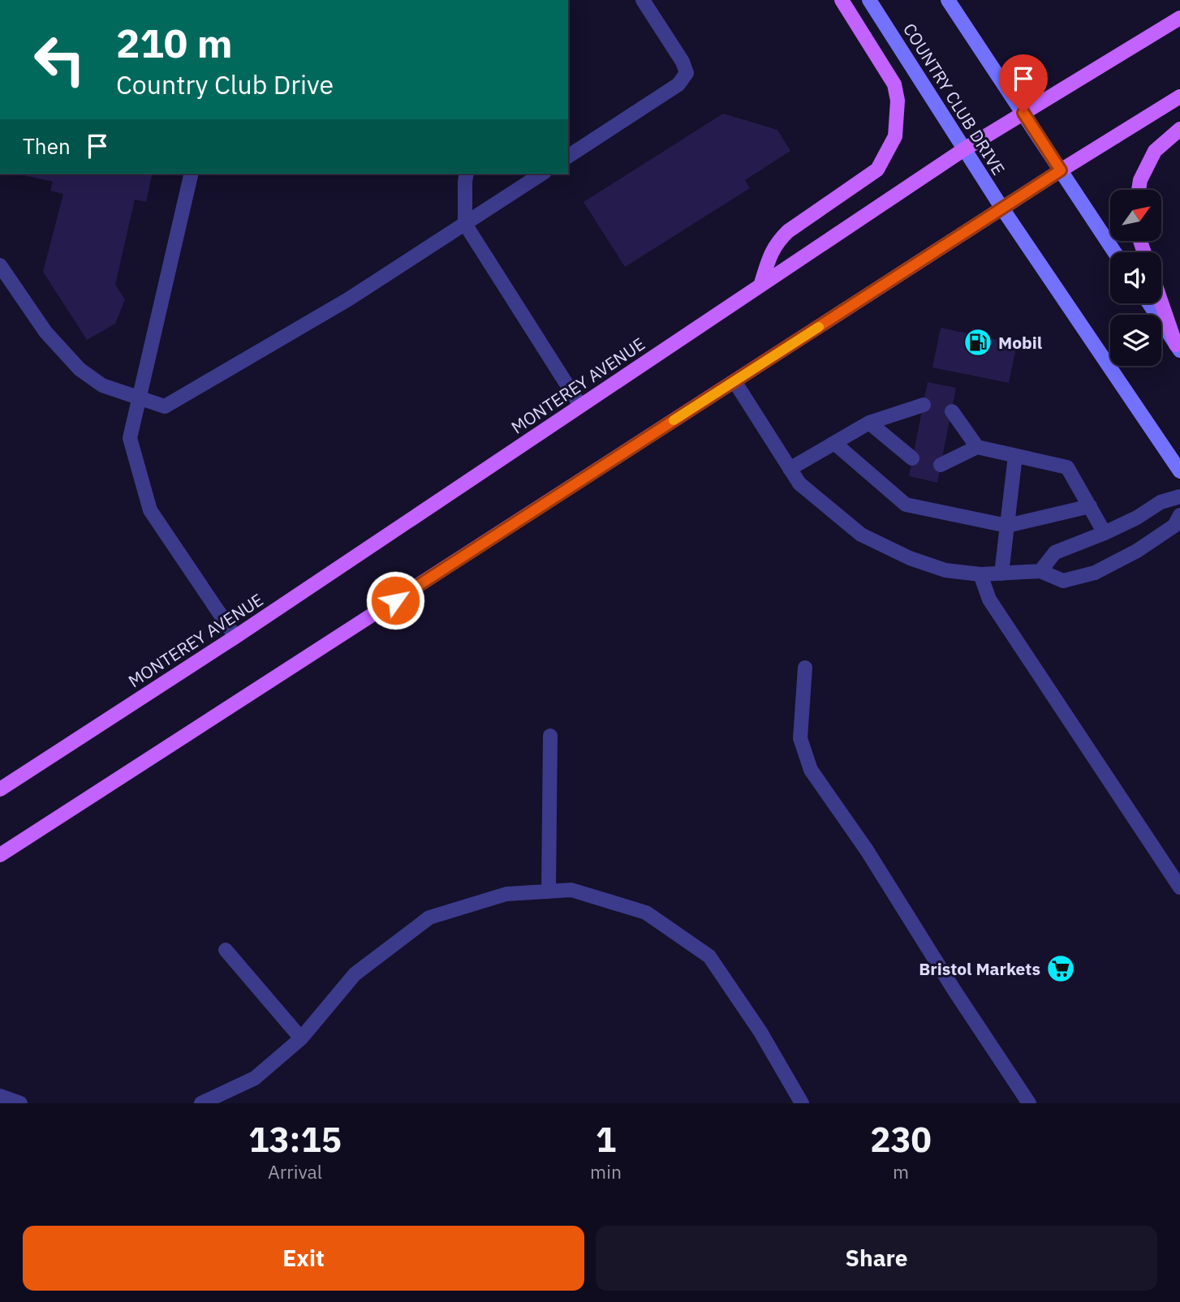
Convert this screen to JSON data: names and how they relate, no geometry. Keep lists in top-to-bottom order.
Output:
{
  "streets": {
    "main road": ["COUNTRY CLUB DRIVE", "MONTEREY AVENUE"]
  },
  "crossings": [
    ["COUNTRY CLUB DRIVE", "MONTEREY AVENUE"]
  ],
  "places": {
    "fuel station": ["Mobil"],
    "supermarket": ["Bristol Markets"]
  },
  "north": "top right",
  "page": {
    "turn": ["210 m", "Country Club Drive"],
    "then": "Then",
    "eta": [
      "13:15",
      "Arrival",
      "1",
      "min",
      "230",
      "m"
    ],
    "buttons": ["Exit", "Share"]
  }
}
